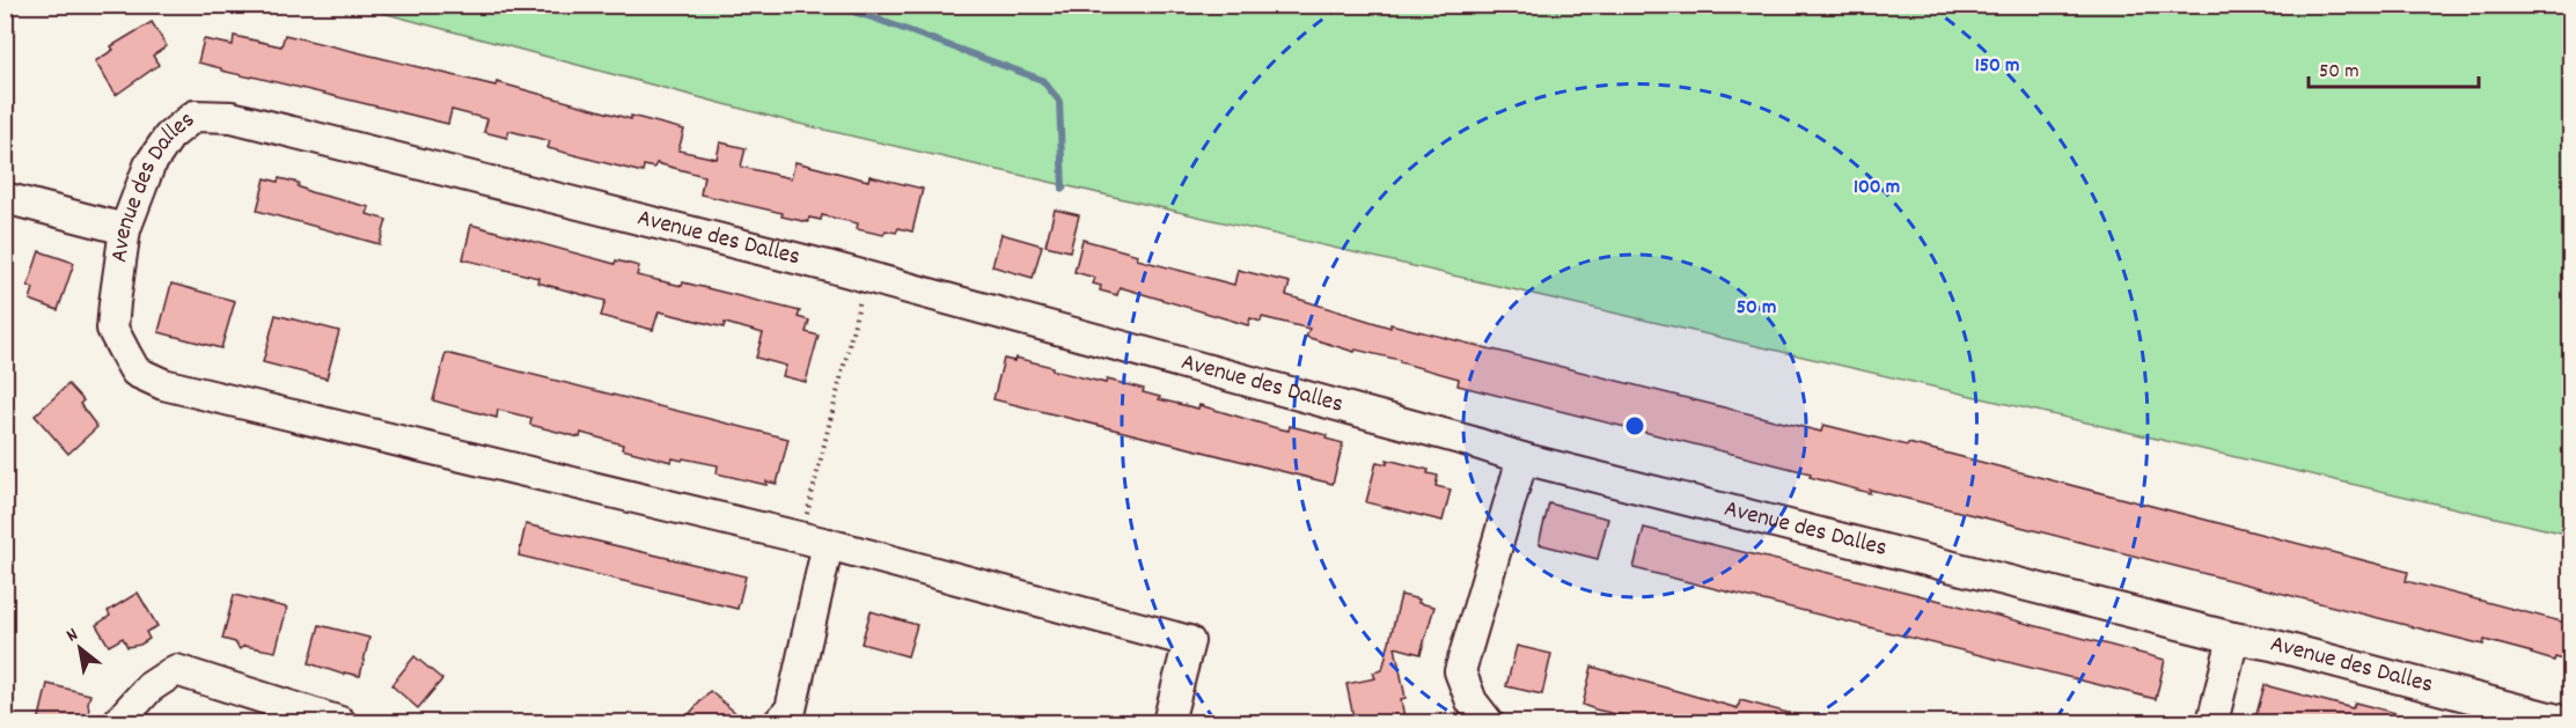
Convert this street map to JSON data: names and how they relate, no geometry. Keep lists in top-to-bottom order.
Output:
{
  "streets": {
    "street": ["Avenue des Dalles"]
  },
  "scale_bar": "50 m",
  "north": "top left",
  "rings": ["150 m", "100 m", "50 m"]
}
